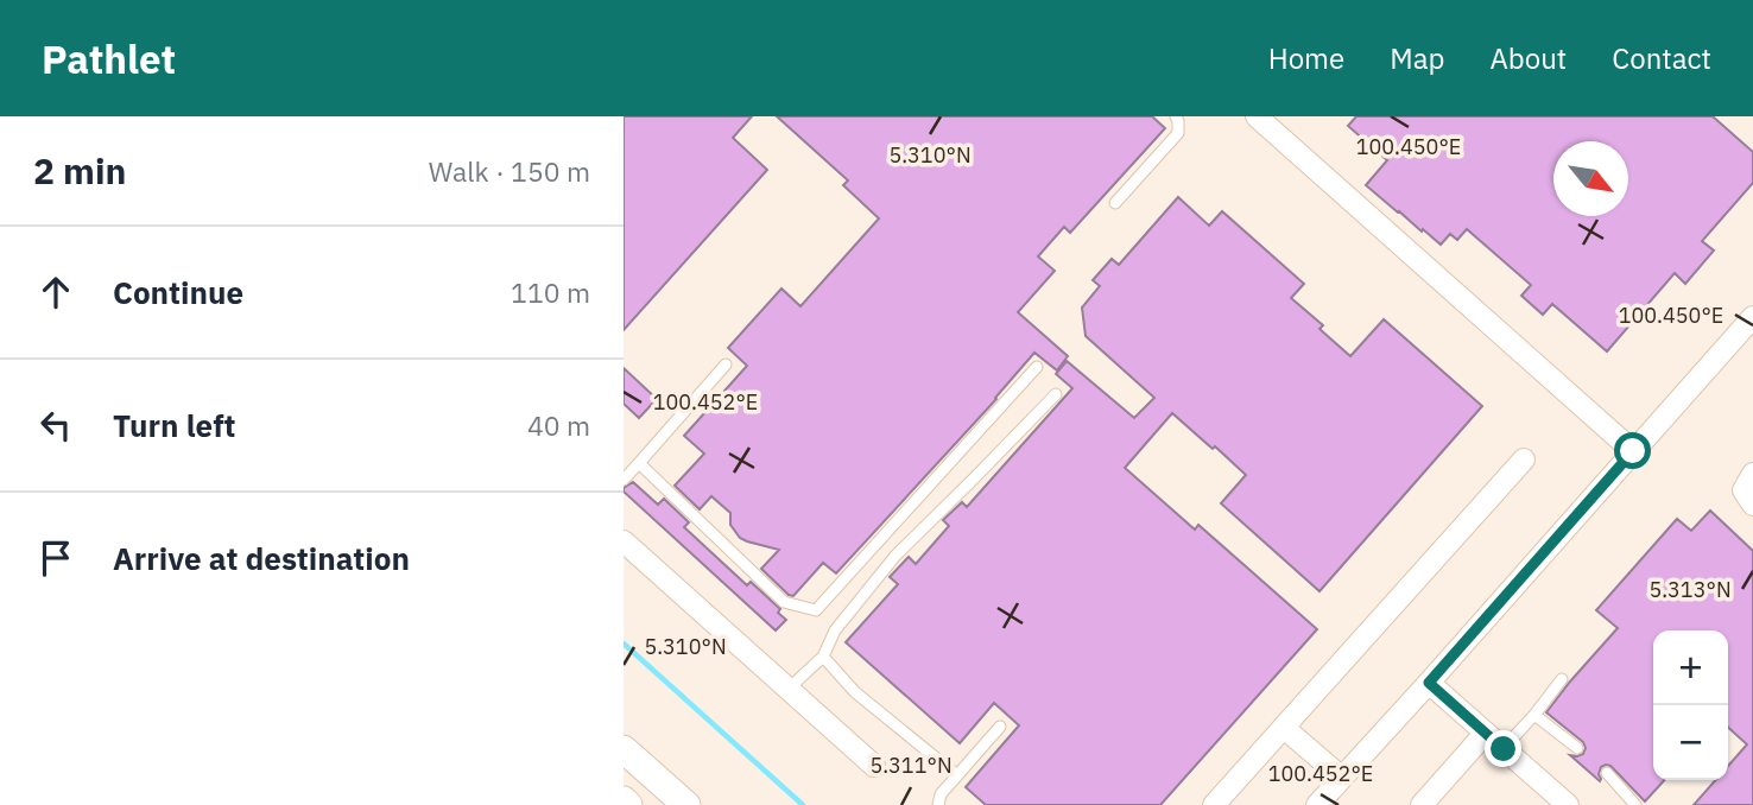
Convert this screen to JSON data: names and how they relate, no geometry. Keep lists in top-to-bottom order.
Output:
{
  "north": "bottom right",
  "page": {
    "header": "Pathlet",
    "nav": [
      "Home",
      "Map",
      "About",
      "Contact"
    ],
    "heading": ["2 min", "Walk · 150 m"],
    "list": [
      ["Continue", "110 m"],
      ["Turn left", "40 m"],
      "Arrive at destination"
    ],
    "map_buttons": ["+", "−"]
  },
  "coordinates": [
    "100.450°E",
    "5.310°N",
    "100.452°E",
    "5.313°N",
    "5.311°N"
  ]
}
